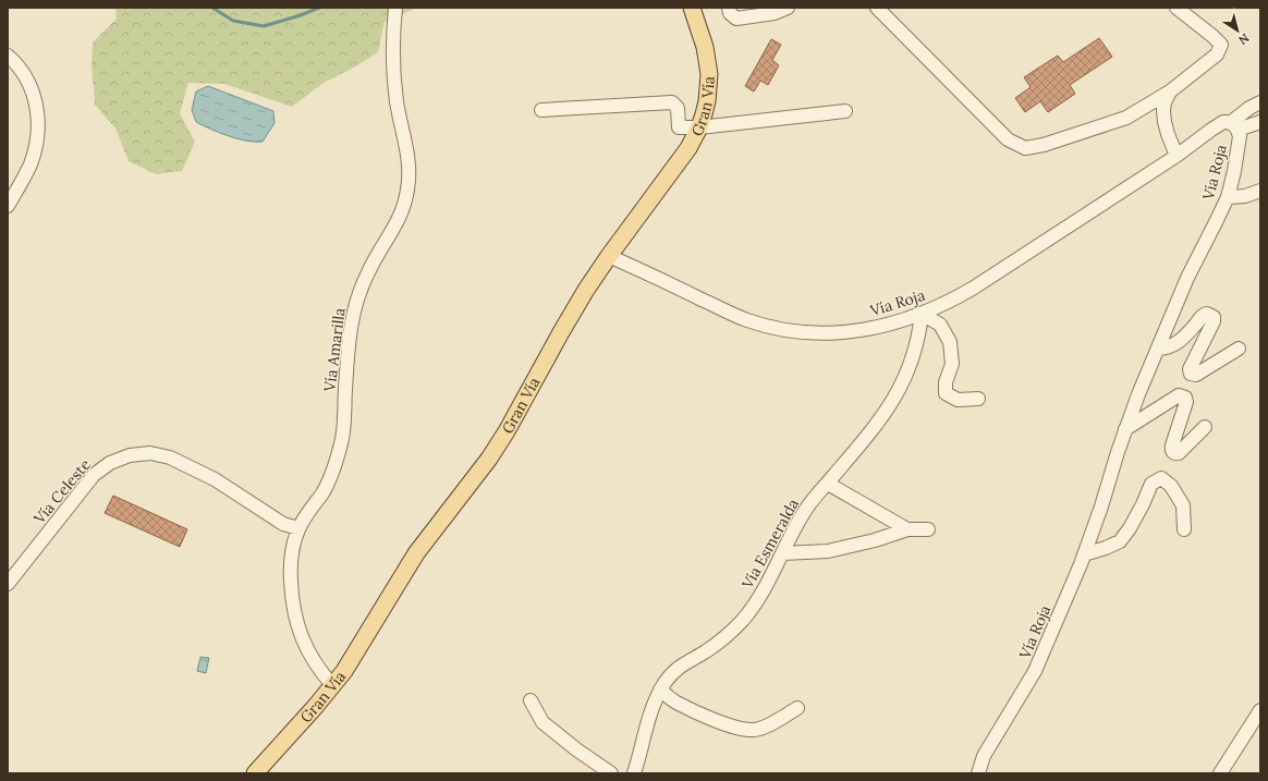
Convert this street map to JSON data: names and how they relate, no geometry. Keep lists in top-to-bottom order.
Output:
{
  "streets": {
    "main road": ["Gran Vía"],
    "street": [
      "Vía Roja",
      "Vía Amarilla",
      "Vía Celeste",
      "Vía Esmeralda"
    ]
  },
  "crossings": [
    ["Gran Vía", "Vía Roja"],
    ["Gran Vía", "Vía Amarilla"],
    ["Vía Roja", "Vía Esmeralda"],
    ["Vía Amarilla", "Vía Celeste"]
  ],
  "north": "bottom right"
}
